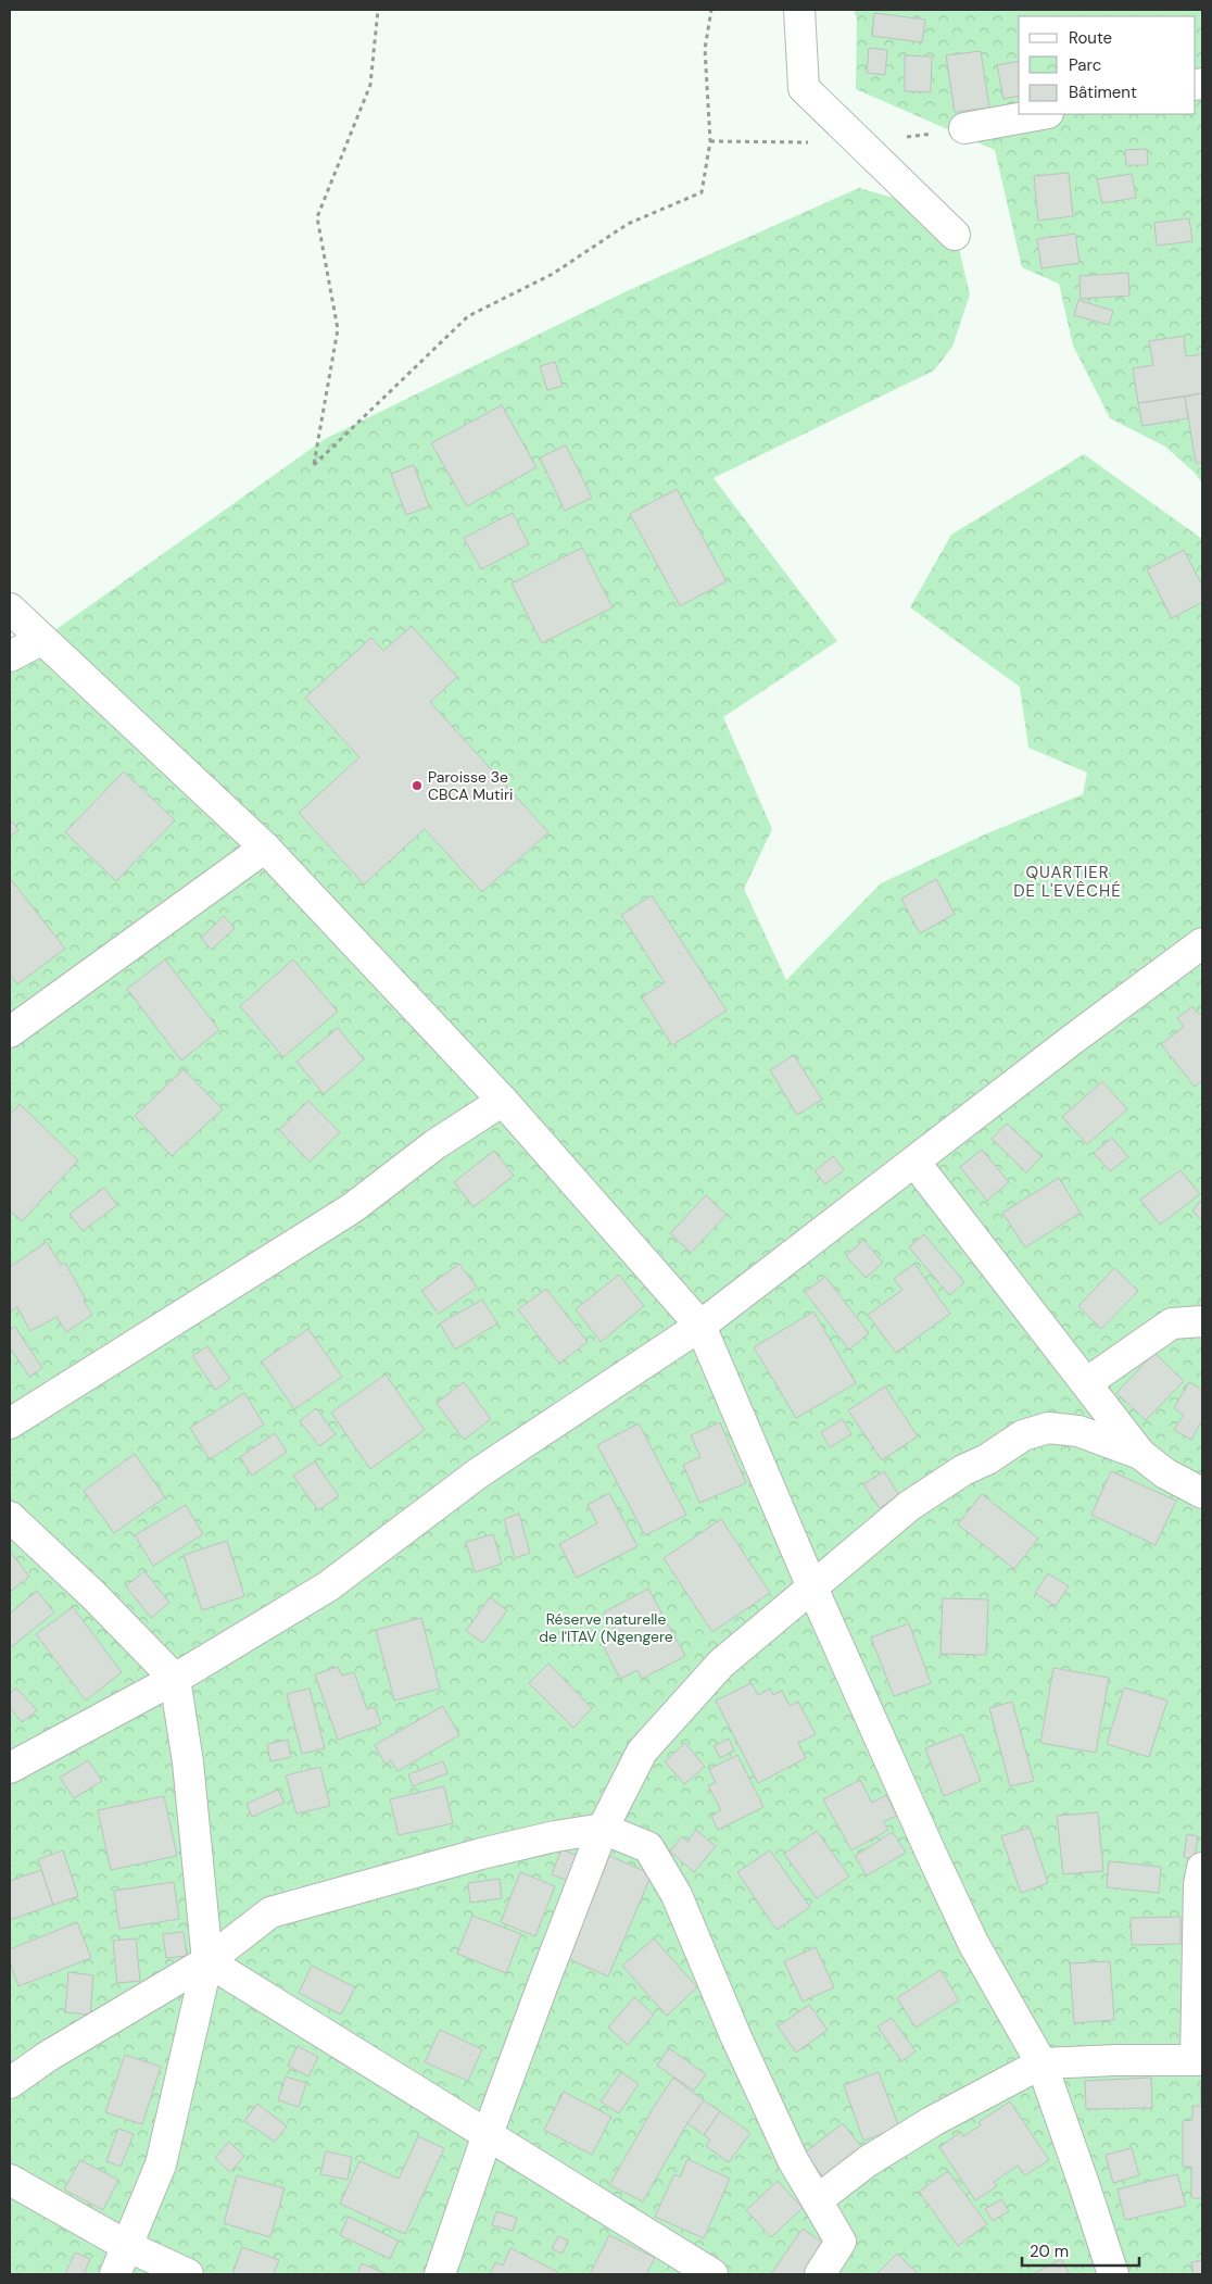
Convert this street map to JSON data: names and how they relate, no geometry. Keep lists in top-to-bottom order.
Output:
{
  "districts": ["QUARTIER DE L'EVÊCHÉ"],
  "parks": ["Réserve naturelle de l'ITAV (Ngengere"],
  "places": ["Paroisse 3e CBCA Mutiri"],
  "legend": ["Route", "Parc", "Bâtiment"],
  "scale_bar": "20 m"
}
